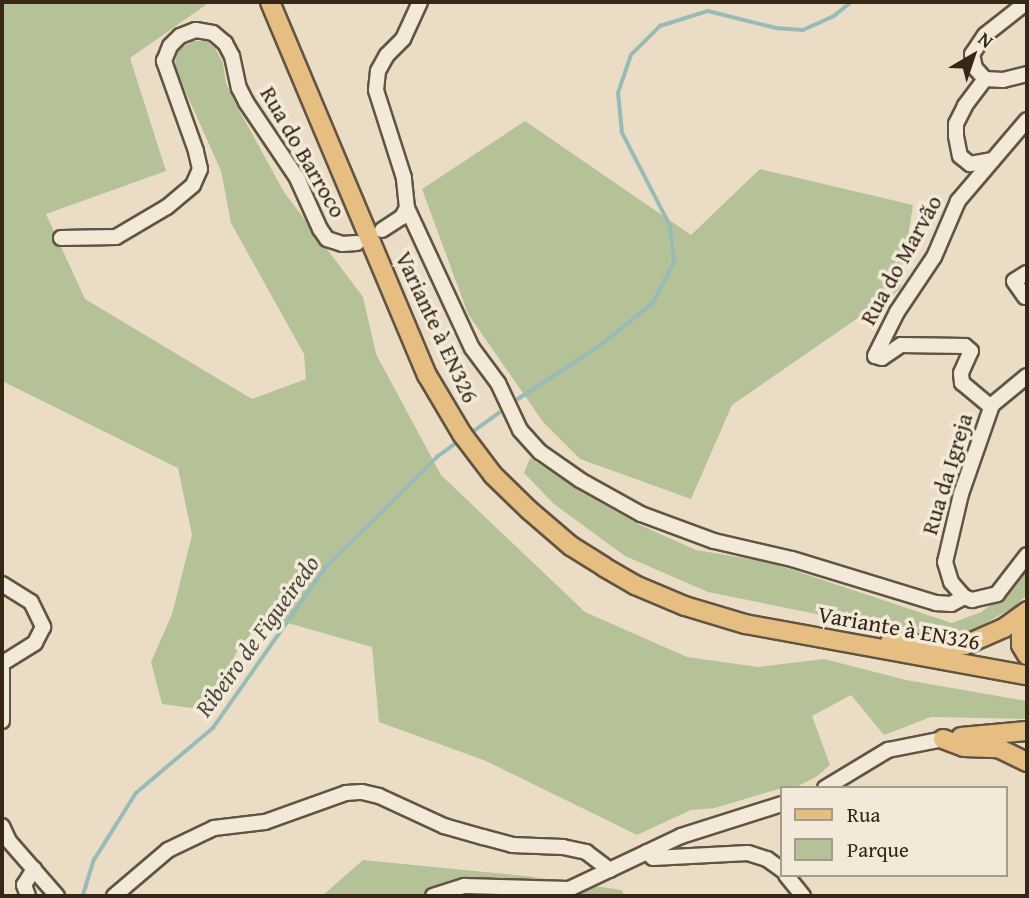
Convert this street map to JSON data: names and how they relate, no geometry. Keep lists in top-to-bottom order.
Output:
{
  "streets": {
    "main road": ["Variante à EN326"],
    "street": ["Rua do Barroco", "Rua do Marvão", "Rua da Igreja"]
  },
  "crossings": [
    ["Rua do Marvão", "Rua da Igreja"]
  ],
  "water": ["Ribeiro de Figueiredo"],
  "legend": ["Rua", "Parque"],
  "north": "top right"
}
